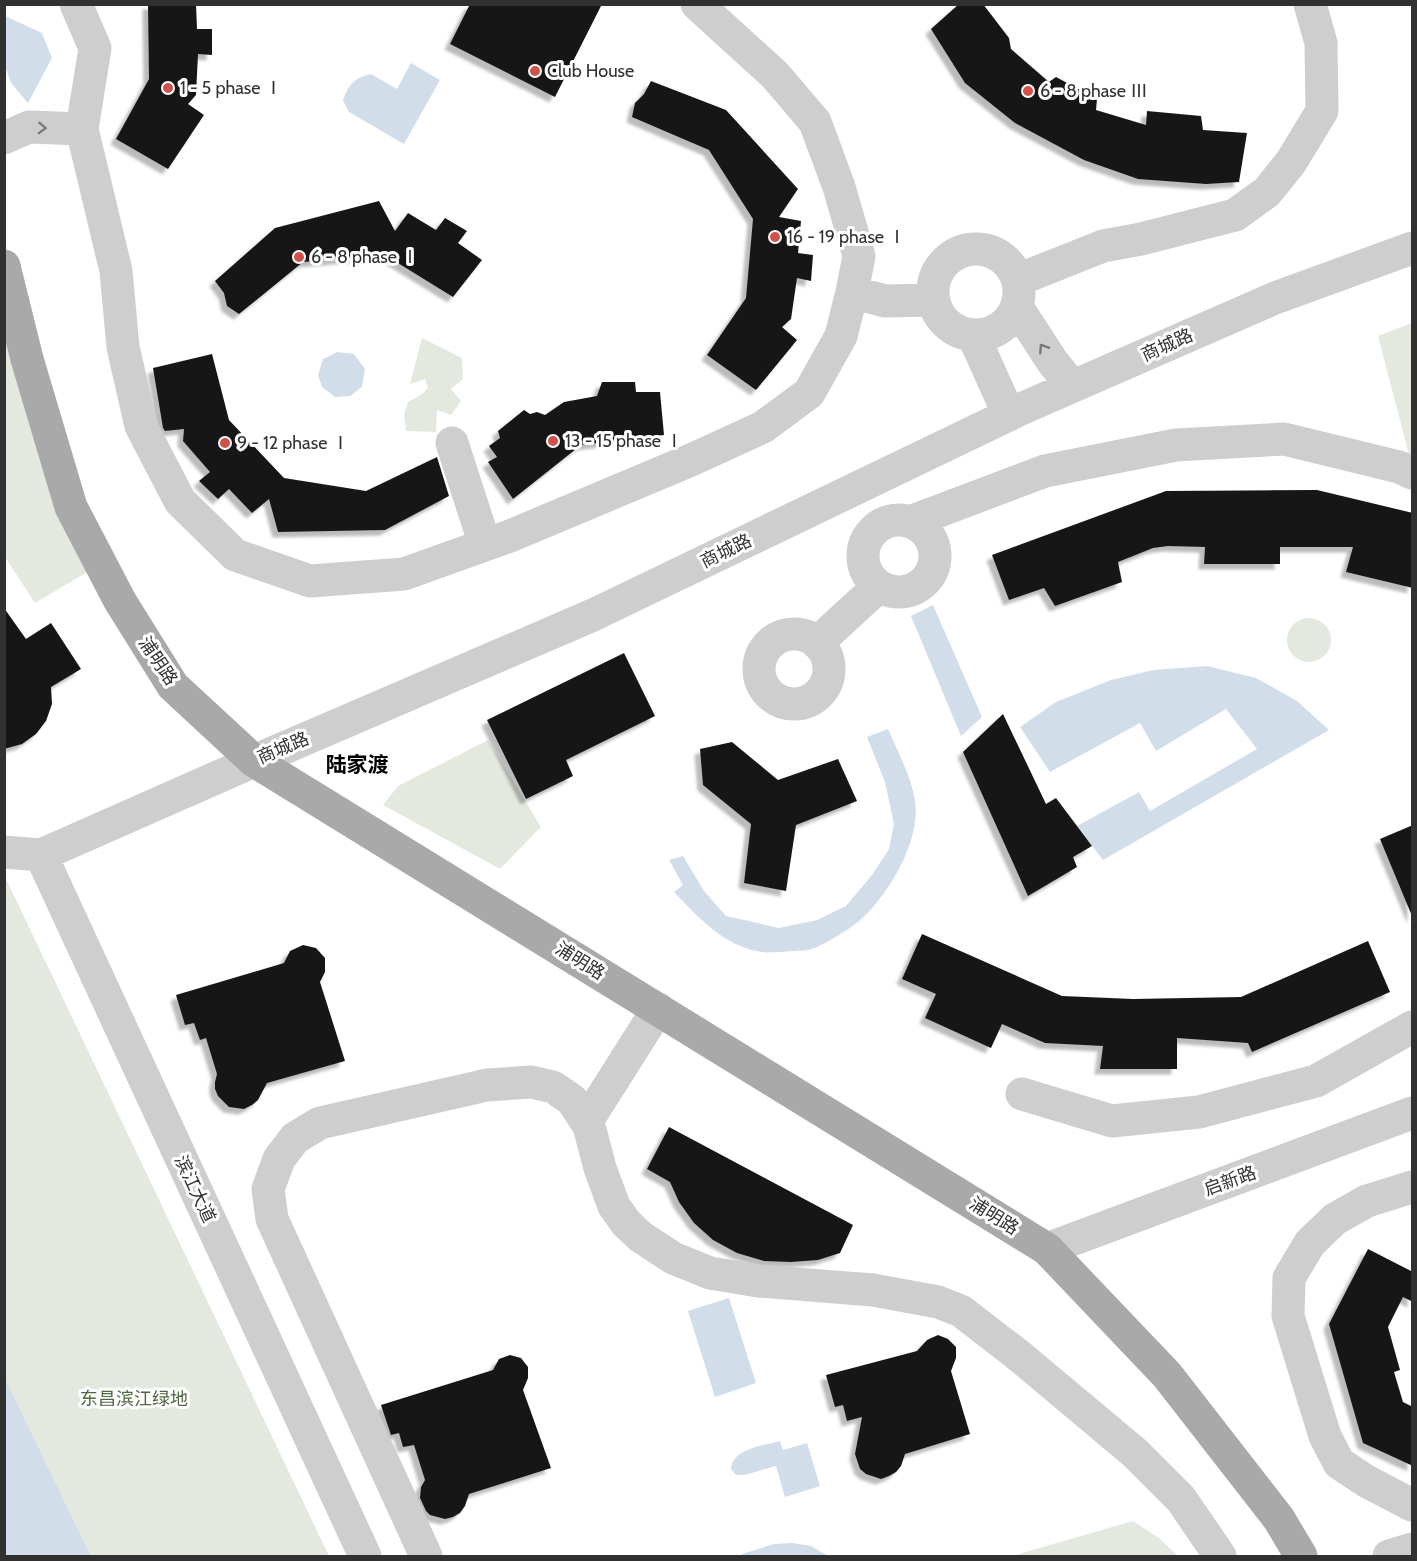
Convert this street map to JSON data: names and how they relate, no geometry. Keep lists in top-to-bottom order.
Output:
{
  "streets": {
    "main road": ["浦明路"],
    "street": ["商城路", "启新路", "滨江大道"]
  },
  "crossings": [
    ["商城路", "浦明路"],
    ["商城路", "滨江大道"],
    ["浦明路", "启新路"]
  ],
  "districts": ["陆家渡"],
  "parks": ["东昌滨江绿地"],
  "places": [
    "Club House",
    "1 - 5 phase Ⅰ",
    "6 - 8 phase Ⅲ",
    "16 - 19 phase Ⅰ",
    "6 - 8 phase Ⅰ",
    "13 - 15 phase Ⅰ",
    "9 - 12 phase Ⅰ"
  ]
}
